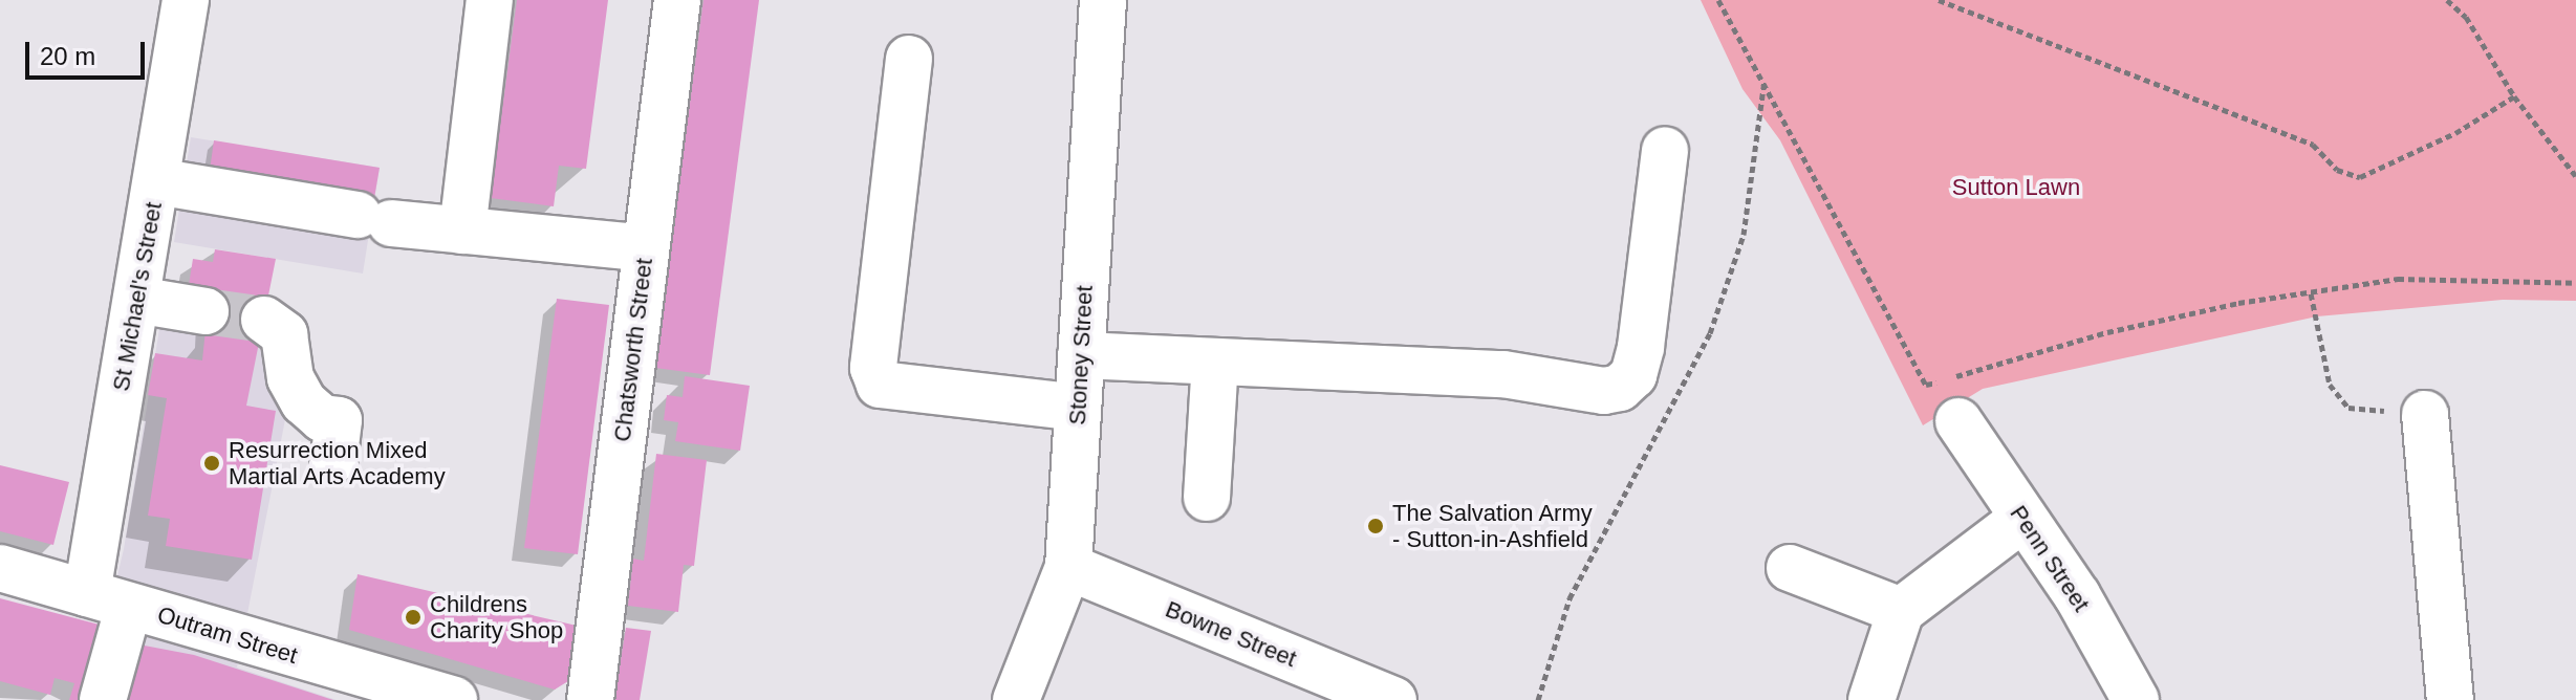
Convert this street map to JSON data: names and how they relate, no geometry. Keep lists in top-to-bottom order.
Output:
{
  "streets": {
    "street": [
      "St Michael's Street",
      "Chatsworth Street",
      "Stoney Street",
      "Penn Street",
      "Bowne Street",
      "Outram Street"
    ]
  },
  "crossings": [
    ["St Michael's Street", "Outram Street"],
    ["Stoney Street", "Bowne Street"]
  ],
  "parks": ["Sutton Lawn"],
  "places": ["Resurrection Mixed Martial Arts Academy", "The Salvation Army - Sutton-in-Ashfield", "Childrens Charity Shop"],
  "scale_bar": "20 m"
}
